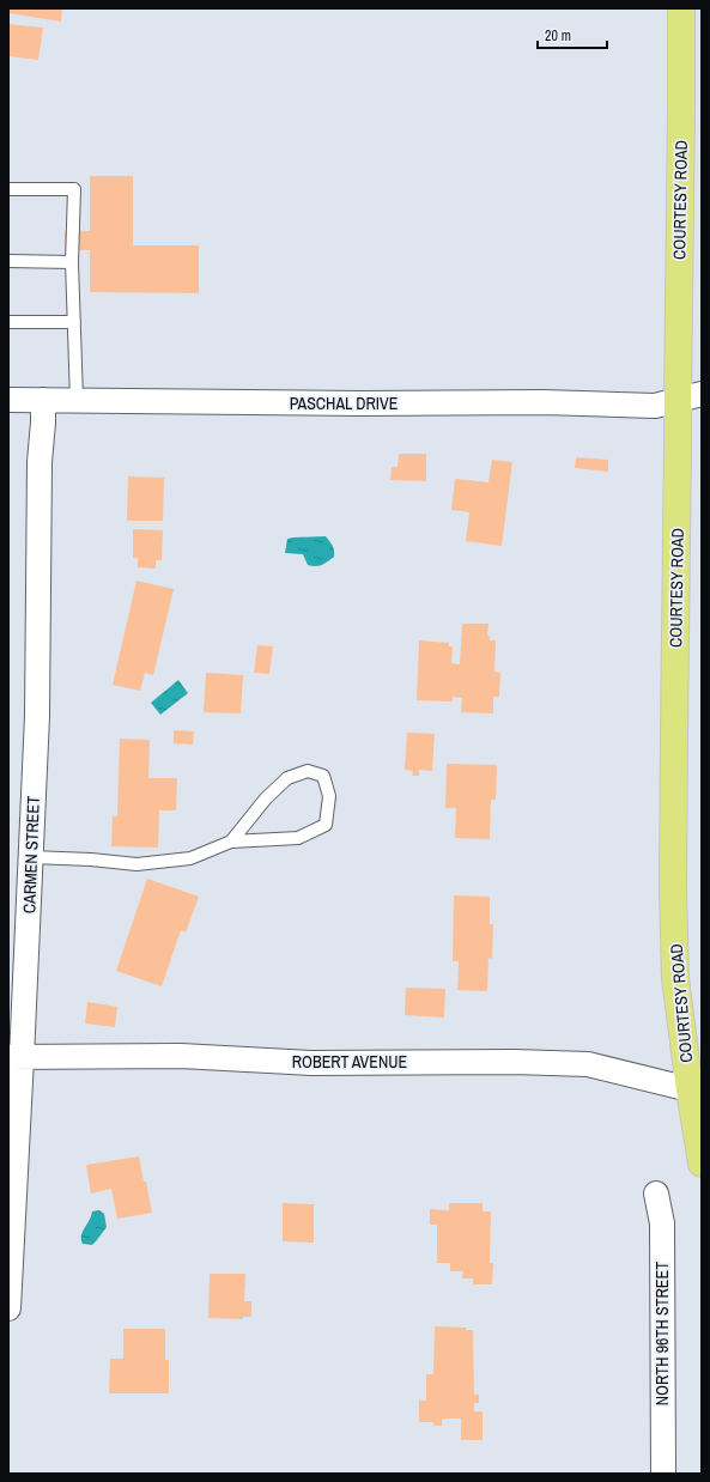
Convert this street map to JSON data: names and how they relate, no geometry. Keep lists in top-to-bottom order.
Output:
{
  "streets": {
    "main road": ["COURTESY ROAD"],
    "street": [
      "PASCHAL DRIVE",
      "CARMEN STREET",
      "ROBERT AVENUE",
      "NORTH 96TH STREET"
    ]
  },
  "crossings": [
    ["COURTESY ROAD", "PASCHAL DRIVE"],
    ["COURTESY ROAD", "ROBERT AVENUE"],
    ["PASCHAL DRIVE", "CARMEN STREET"],
    ["CARMEN STREET", "ROBERT AVENUE"]
  ],
  "scale_bar": "20 m"
}
